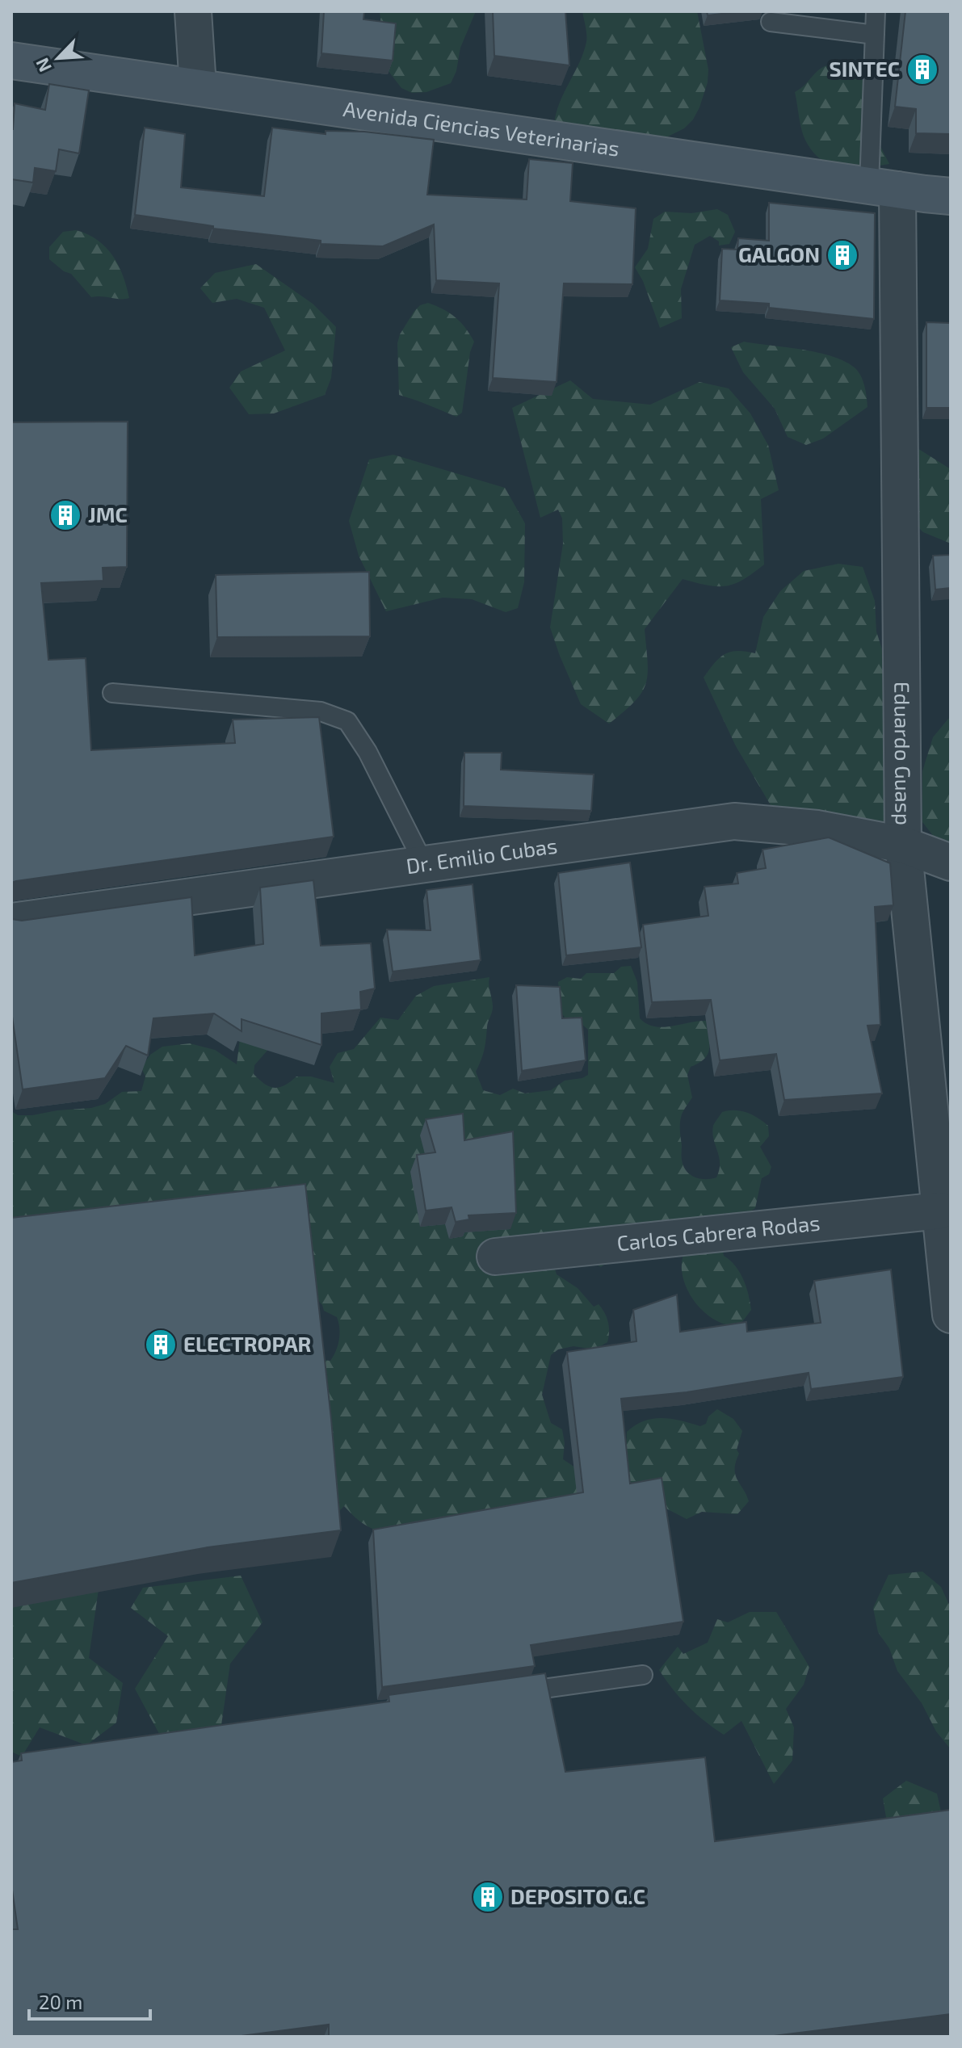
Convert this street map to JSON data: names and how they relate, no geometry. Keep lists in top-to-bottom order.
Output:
{
  "streets": {
    "main road": ["Avenida Ciencias Veterinarias"],
    "street": ["Eduardo Guasp", "Dr. Emilio Cubas", "Carlos Cabrera Rodas"]
  },
  "crossings": [
    ["Avenida Ciencias Veterinarias", "Eduardo Guasp"],
    ["Eduardo Guasp", "Dr. Emilio Cubas"],
    ["Eduardo Guasp", "Carlos Cabrera Rodas"]
  ],
  "places": {
    "building": [
      "SINTEC",
      "GALGON",
      "JMC",
      "ELECTROPAR",
      "DEPOSITO G.C"
    ]
  },
  "scale_bar": "20 m",
  "north": "bottom left"
}
